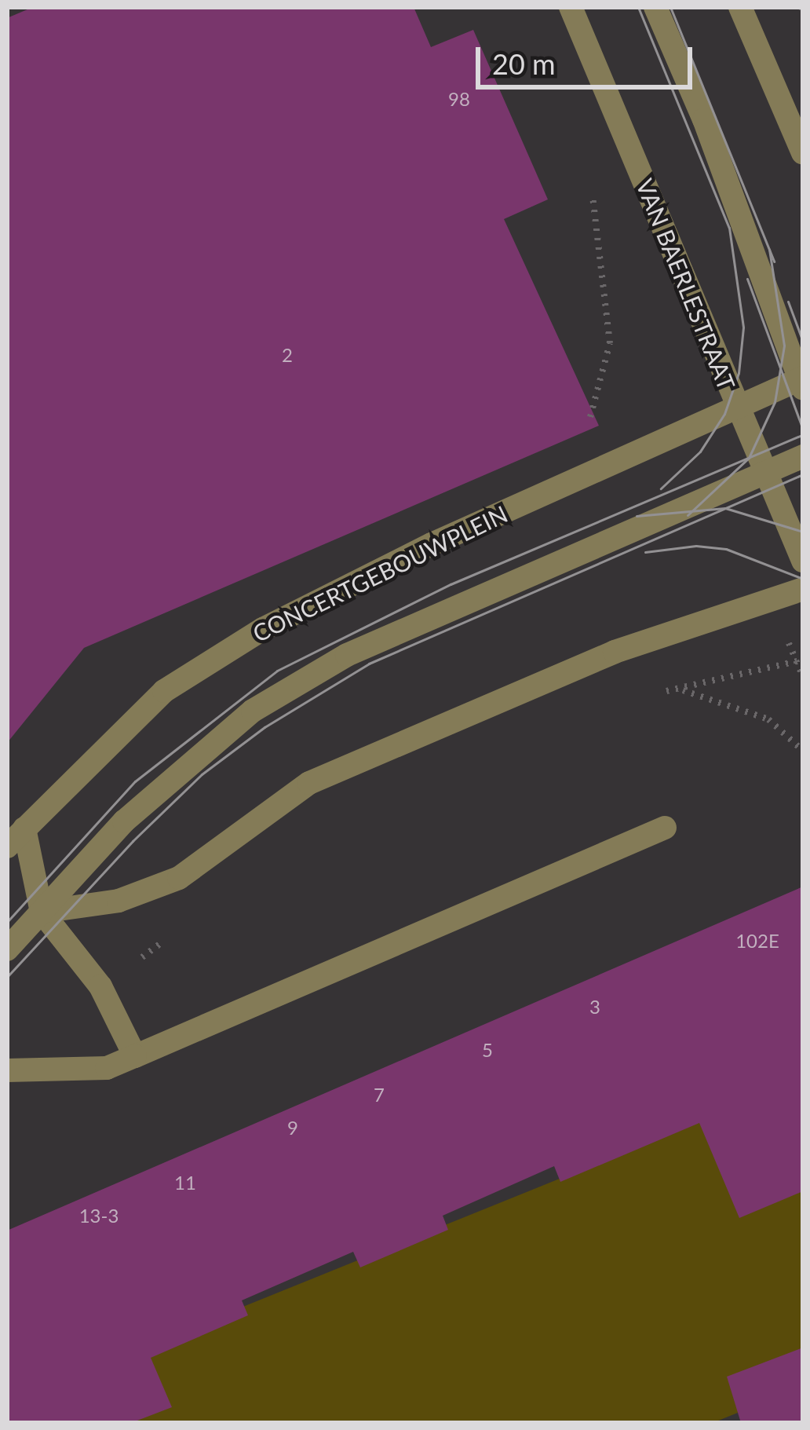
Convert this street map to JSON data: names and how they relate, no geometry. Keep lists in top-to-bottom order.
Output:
{
  "streets": {
    "street": ["VAN BAERLESTRAAT", "CONCERTGEBOUWPLEIN"]
  },
  "crossings": [
    ["VAN BAERLESTRAAT", "CONCERTGEBOUWPLEIN"]
  ],
  "house_numbers": [
    "98",
    "2",
    "102E",
    "3",
    "5",
    "7",
    "9",
    "11",
    "13-3"
  ],
  "scale_bar": "20 m"
}
